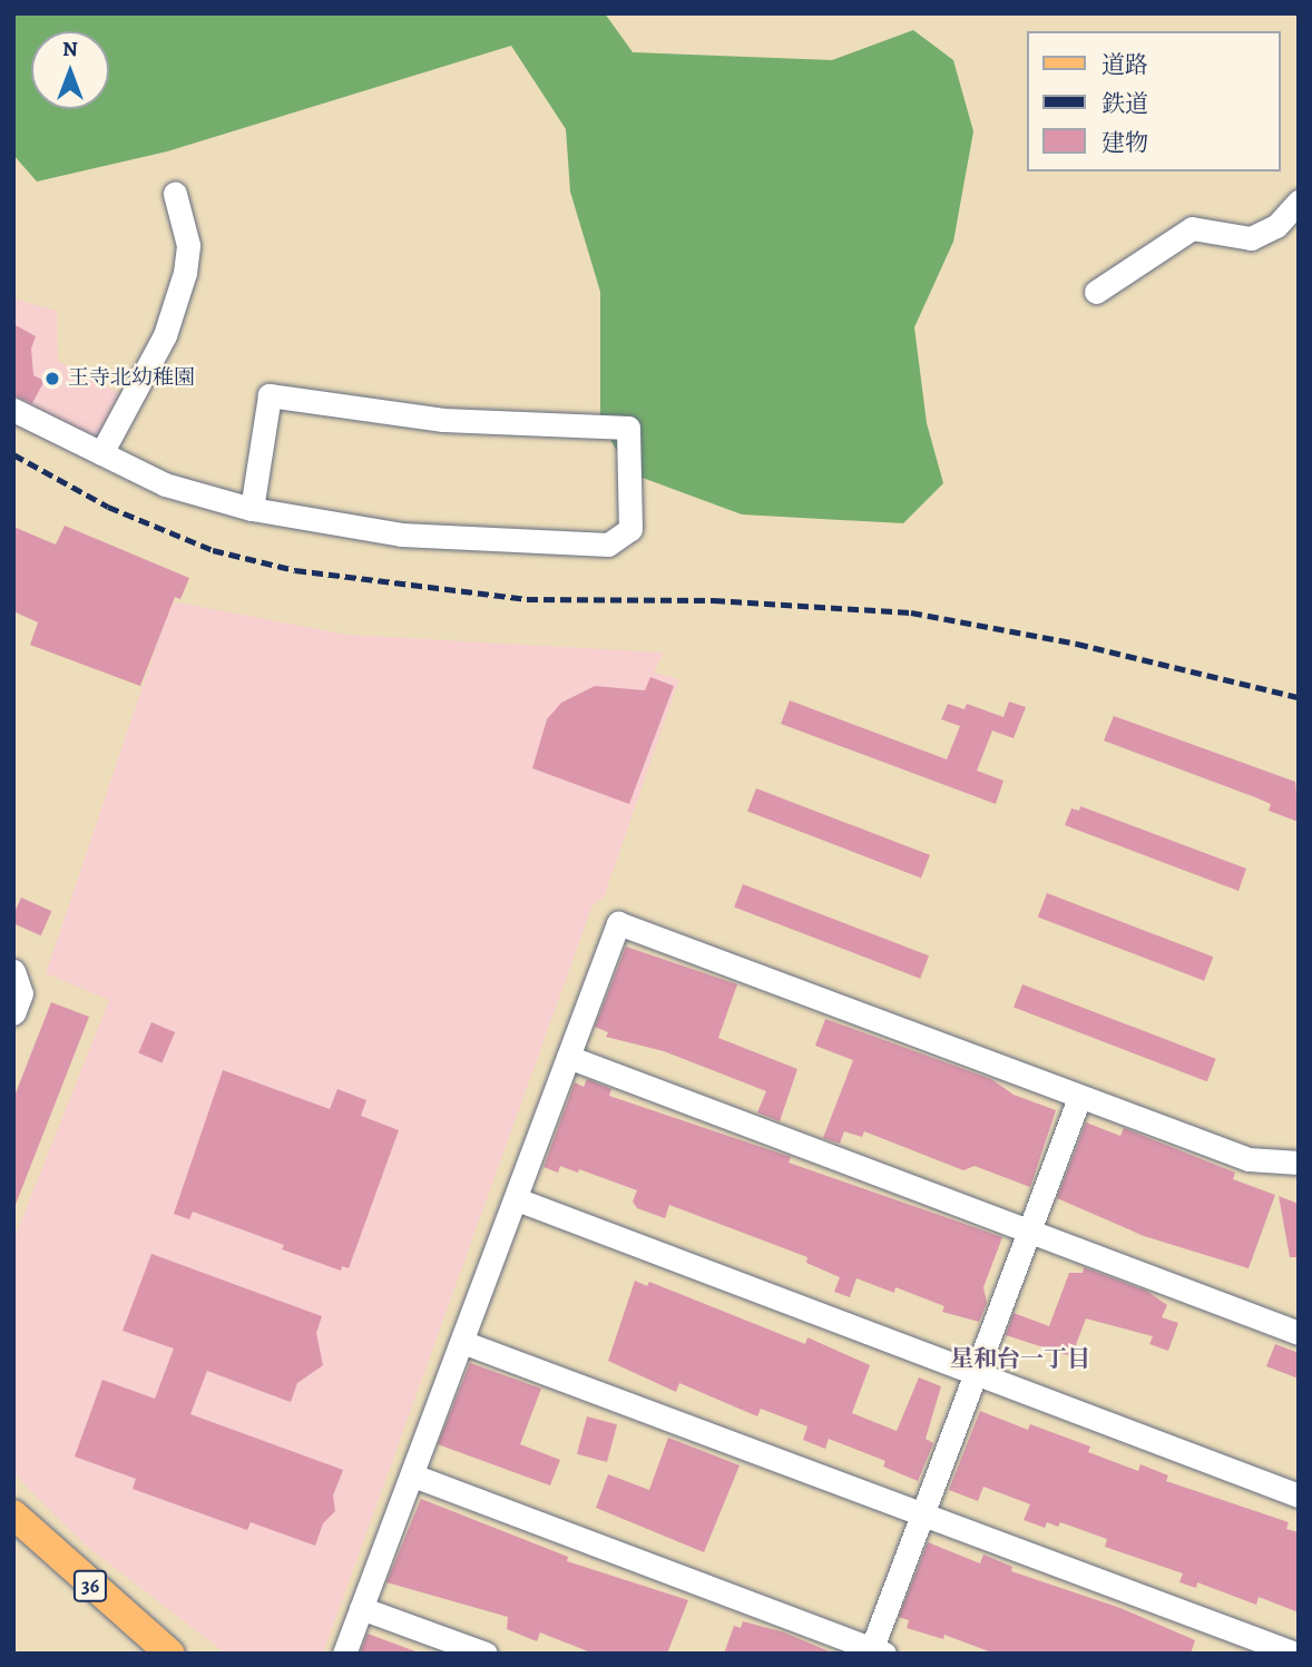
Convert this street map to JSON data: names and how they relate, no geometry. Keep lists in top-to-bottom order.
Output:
{
  "streets": {
    "main road": ["36"]
  },
  "districts": ["星和台一丁目"],
  "places": ["王寺北幼稚園"],
  "legend": ["道路", "鉄道", "建物"],
  "north": "top"
}
